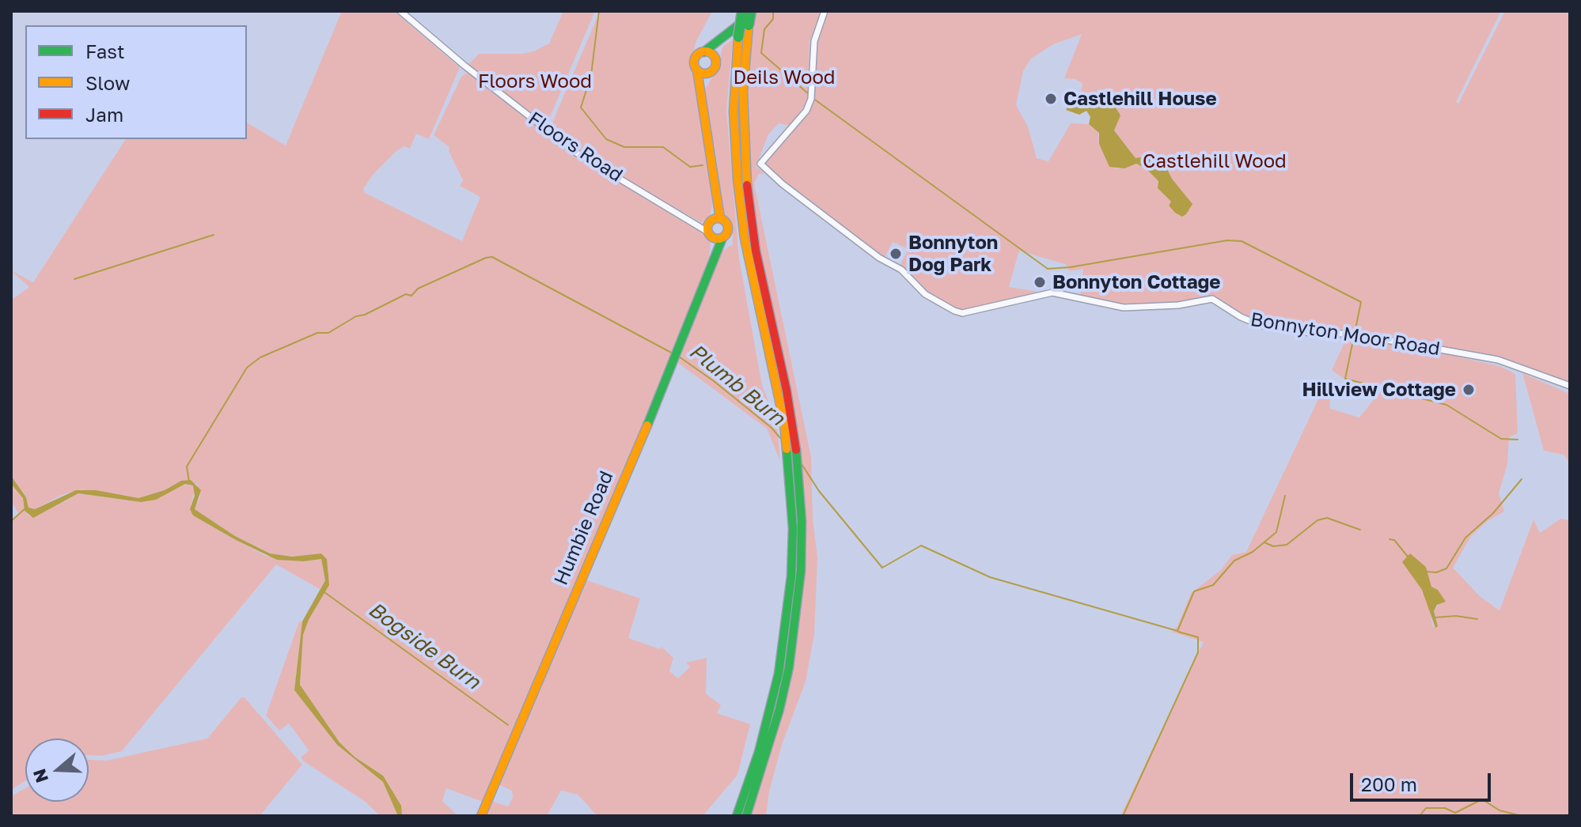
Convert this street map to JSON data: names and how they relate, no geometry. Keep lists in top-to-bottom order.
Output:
{
  "streets": {
    "main road": ["Humbie Road"],
    "street": ["Floors Road", "Bonnyton Moor Road"]
  },
  "water": ["Plumb Burn", "Bogside Burn"],
  "parks": ["Deils Wood", "Floors Wood", "Castlehill Wood"],
  "places": [
    "Castlehill House",
    "Bonnyton Dog Park",
    "Bonnyton Cottage",
    "Hillview Cottage"
  ],
  "legend": ["Fast", "Slow", "Jam"],
  "scale_bar": "200 m",
  "north": "left"
}
